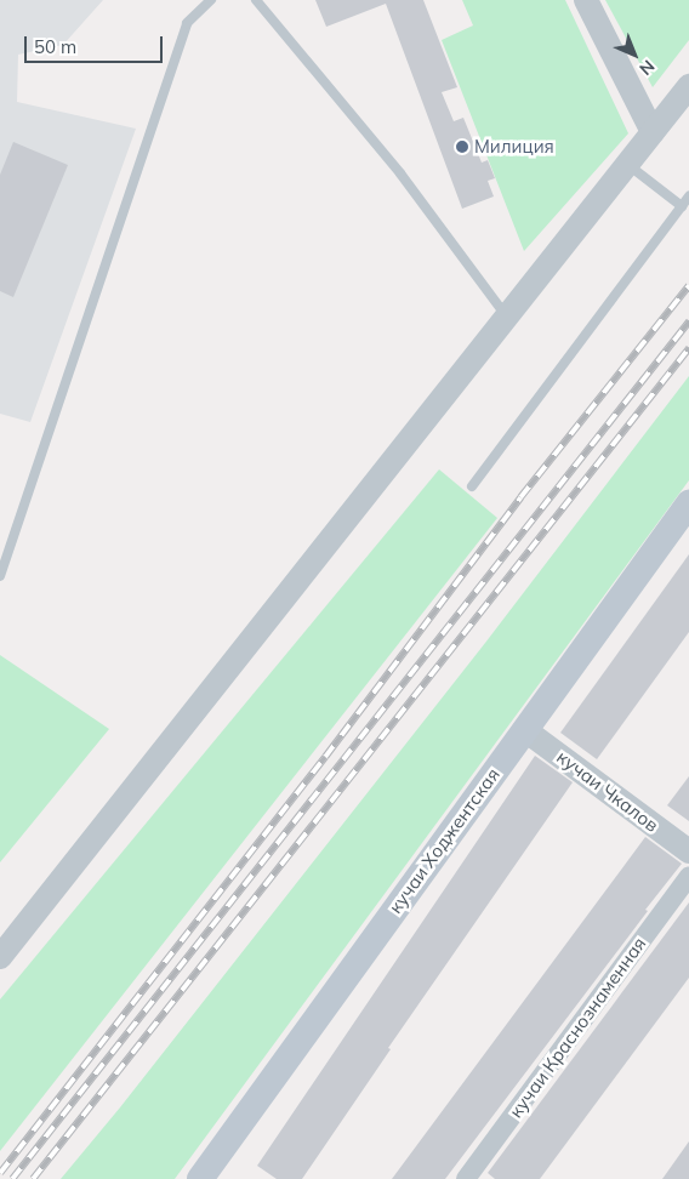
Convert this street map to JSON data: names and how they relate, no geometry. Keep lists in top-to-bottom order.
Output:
{
  "streets": {
    "main road": ["кучаи Ходжентская"],
    "street": ["кучаи Чкалов", "кучаи Краснознаменная"]
  },
  "crossings": [
    ["кучаи Чкалов", "кучаи Ходжентская"]
  ],
  "places": ["Милиция"],
  "scale_bar": "50 m",
  "north": "bottom right"
}
